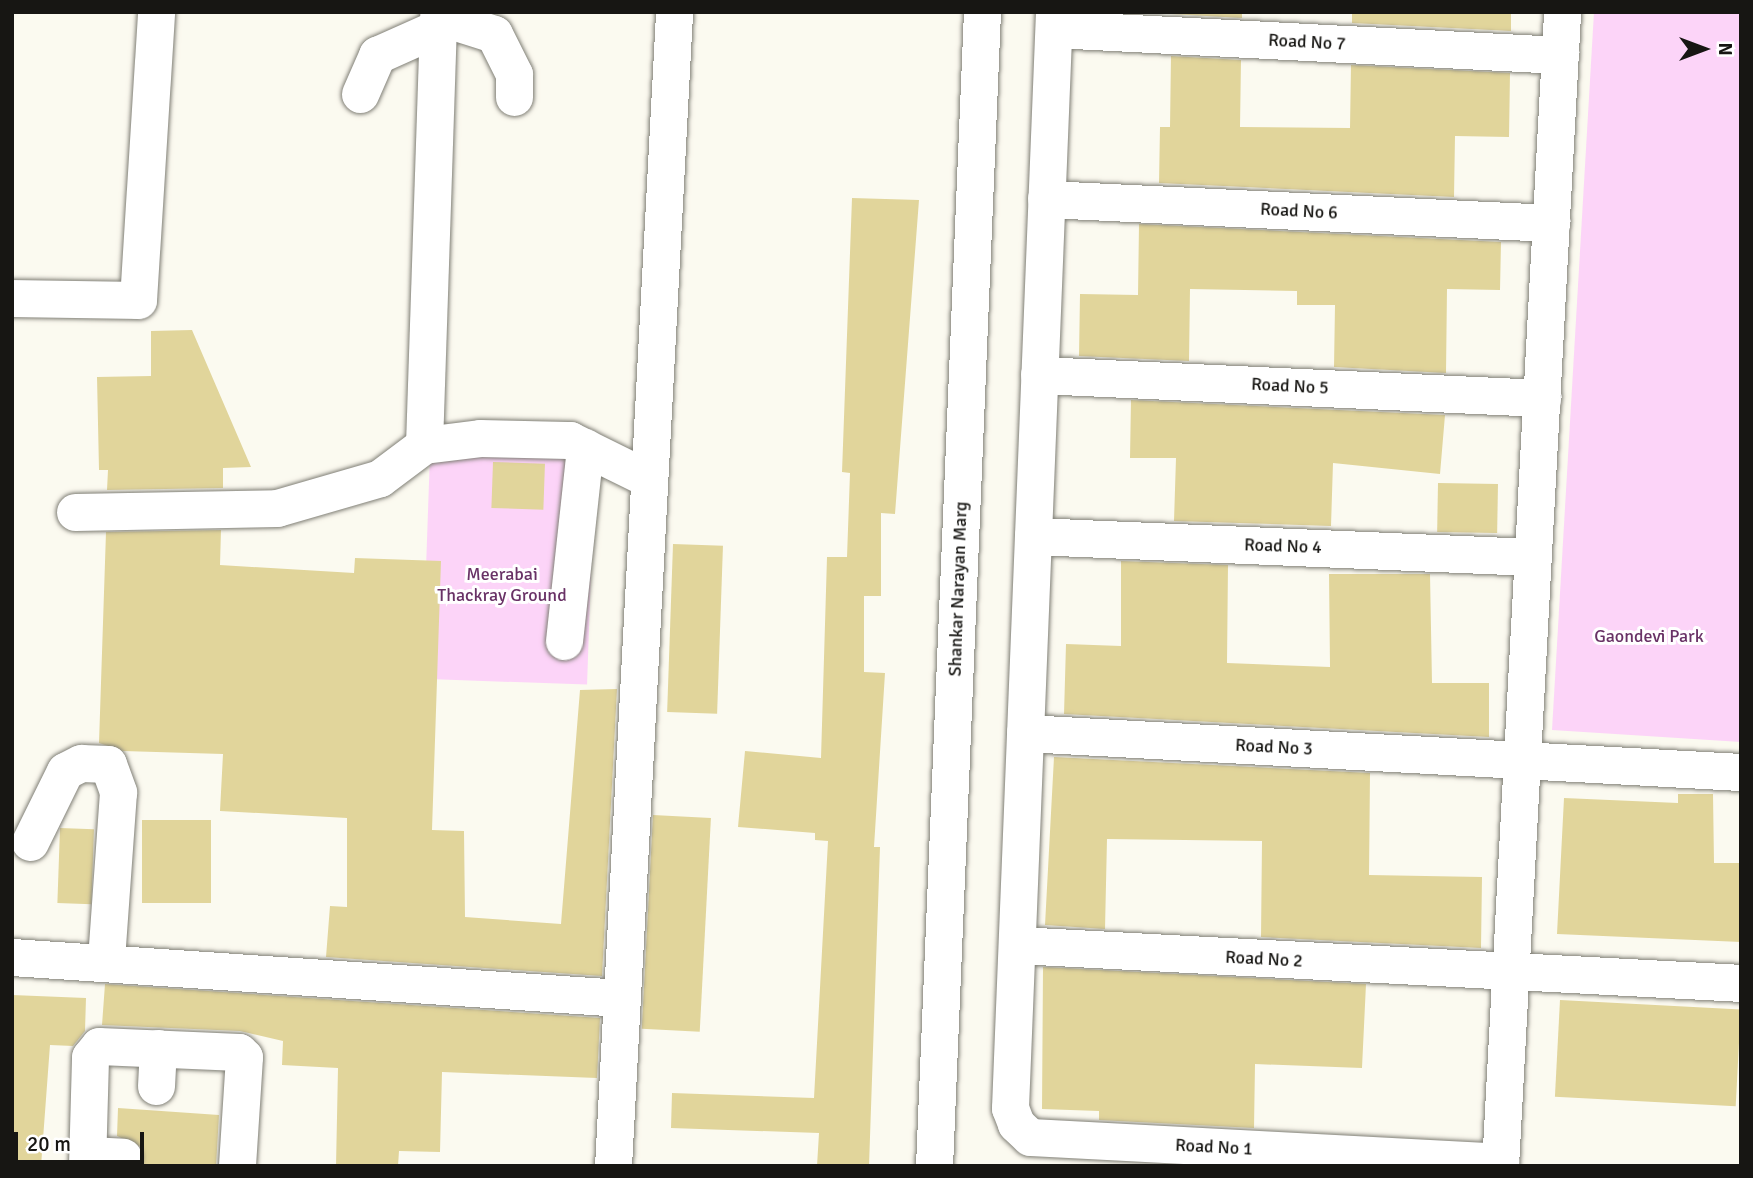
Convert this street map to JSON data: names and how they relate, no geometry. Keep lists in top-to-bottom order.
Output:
{
  "streets": {
    "street": [
      "Road No 7",
      "Road No 6",
      "Road No 5",
      "Road No 4",
      "Shankar Narayan Marg",
      "Road No 3",
      "Road No 2",
      "Road No 1"
    ]
  },
  "crossings": [
    ["Road No 2", "Road No 1"]
  ],
  "parks": ["Meerabai Thackray Ground", "Gaondevi Park"],
  "scale_bar": "20 m",
  "north": "right"
}
